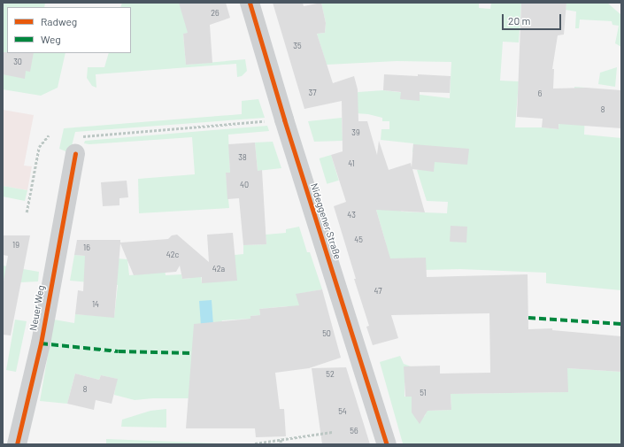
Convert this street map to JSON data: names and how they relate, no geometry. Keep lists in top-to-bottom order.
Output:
{
  "streets": {
    "street": ["Nideggener Straße", "Neuer Weg"]
  },
  "house_numbers": [
    "26",
    "35",
    "30",
    "37",
    "6",
    "8",
    "39",
    "38",
    "41",
    "40",
    "43",
    "45",
    "19",
    "16",
    "42c",
    "42a",
    "47",
    "14",
    "50",
    "52",
    "8",
    "51",
    "54",
    "56"
  ],
  "legend": ["Radweg", "Weg"],
  "scale_bar": "20 m"
}
